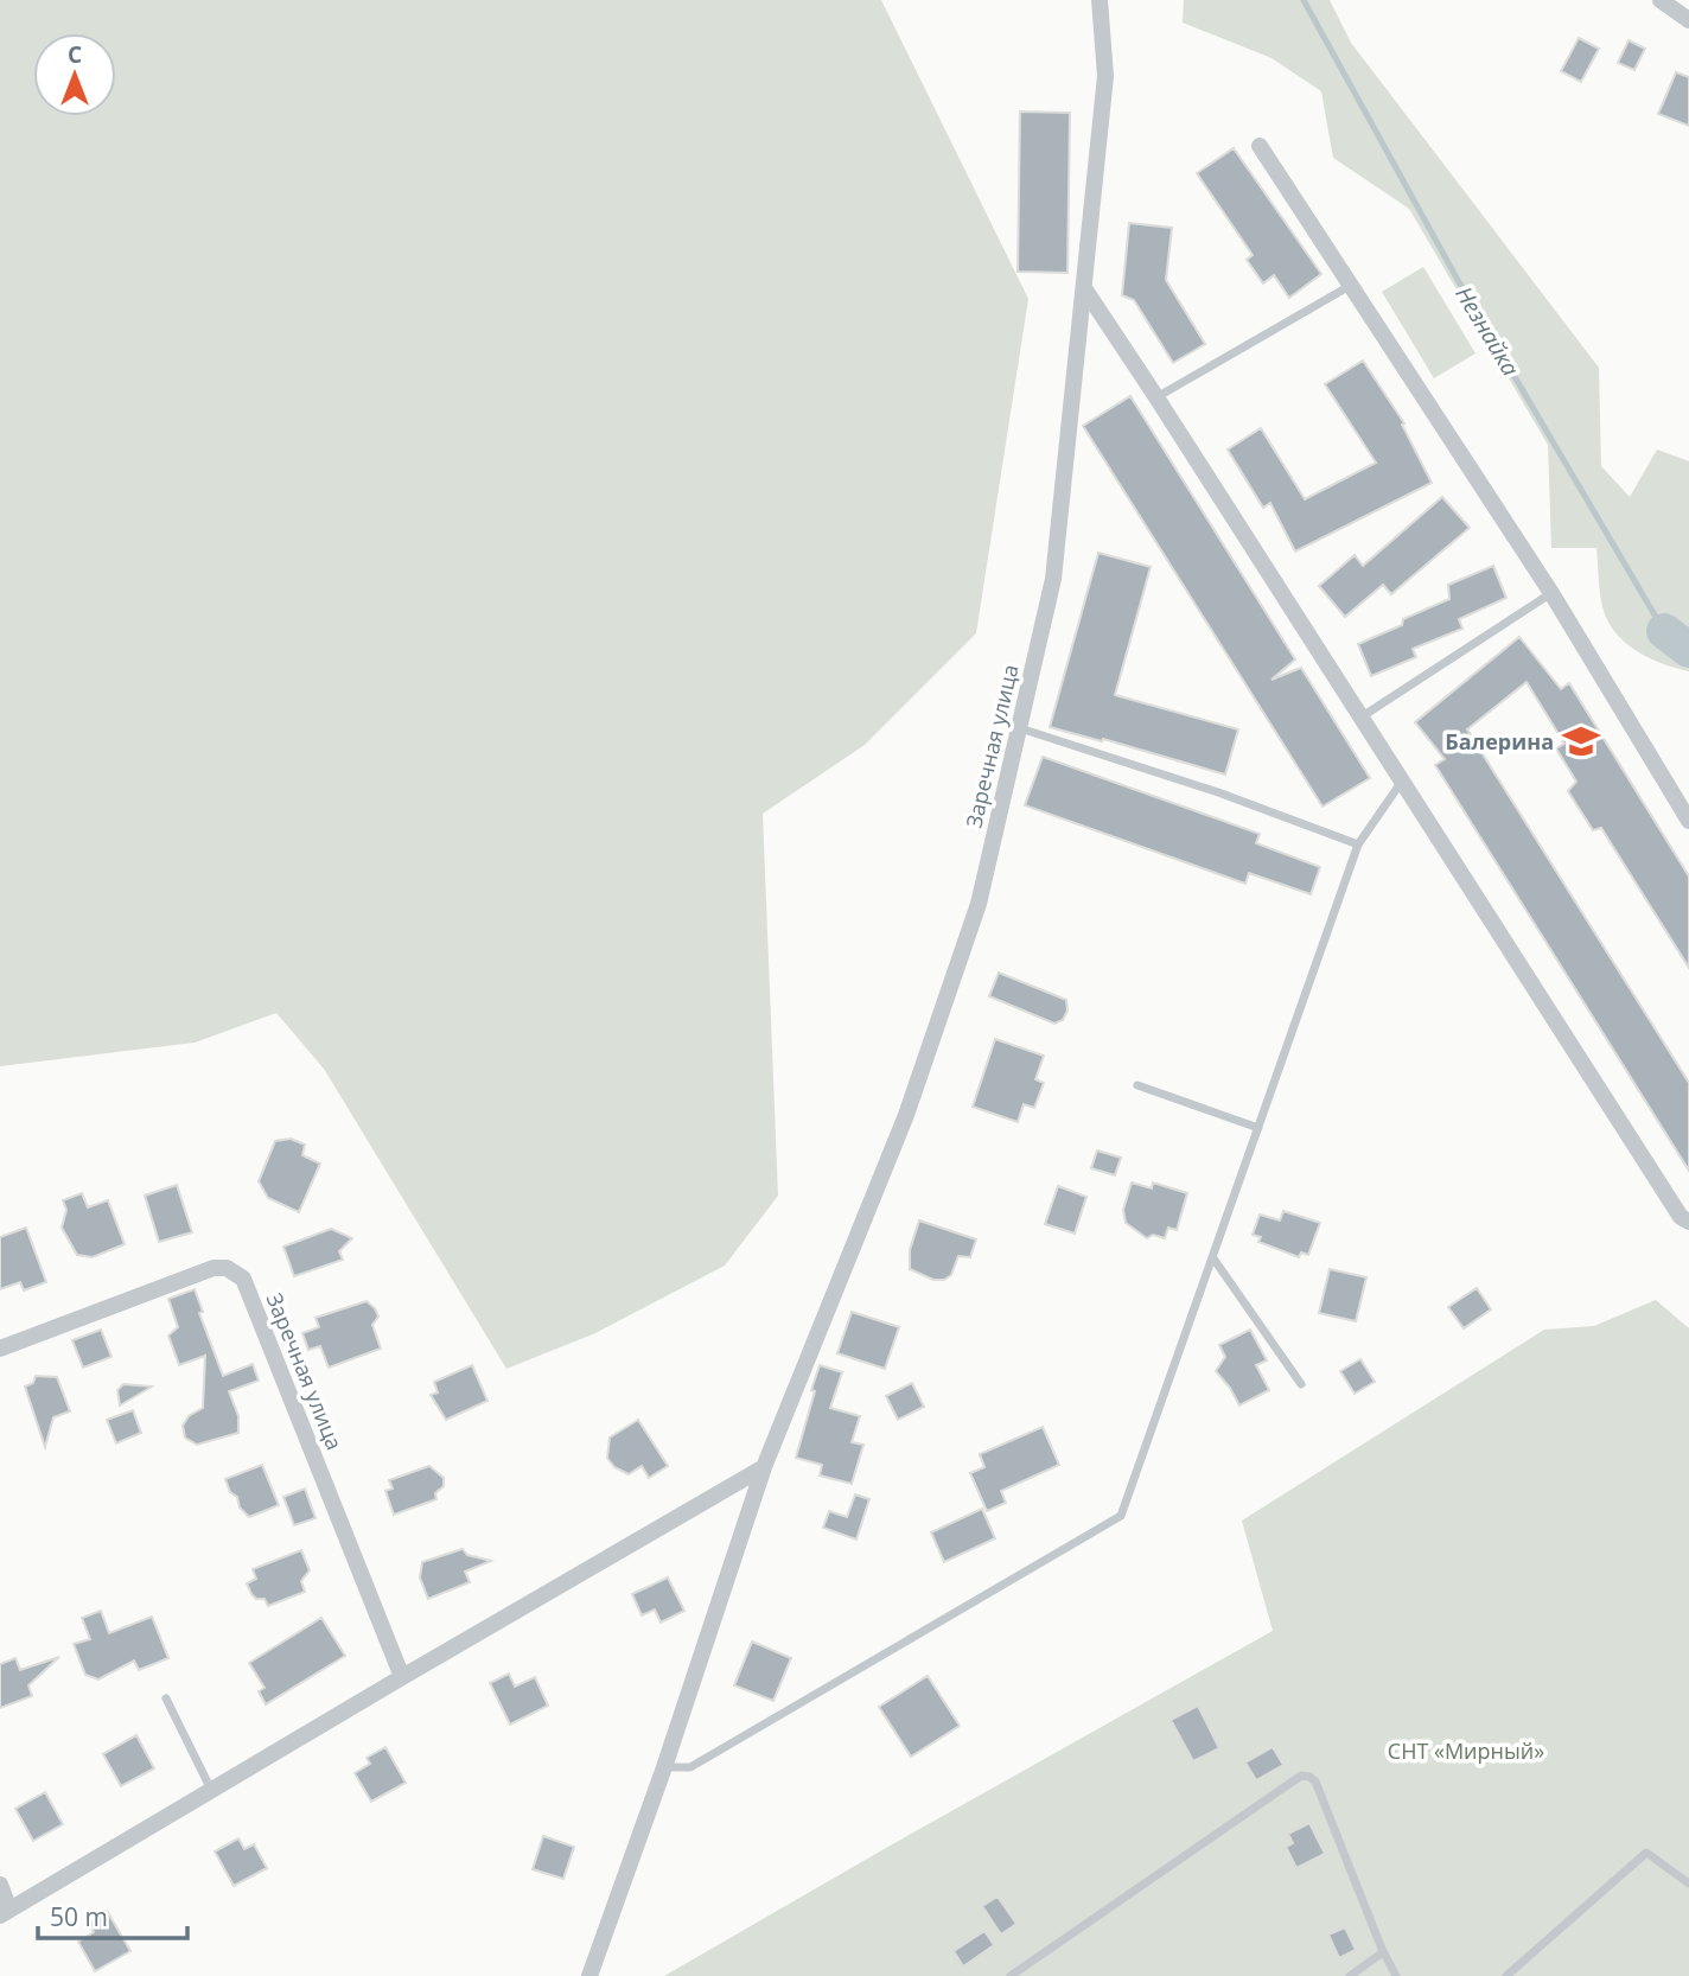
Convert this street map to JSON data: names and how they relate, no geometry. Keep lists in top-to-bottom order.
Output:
{
  "streets": {
    "street": ["Заречная улица"]
  },
  "water": ["Незнайка"],
  "parks": ["СНТ «Мирный»"],
  "places": {
    "school or university": ["Балерина"]
  },
  "scale_bar": "50 m",
  "north": "top"
}
